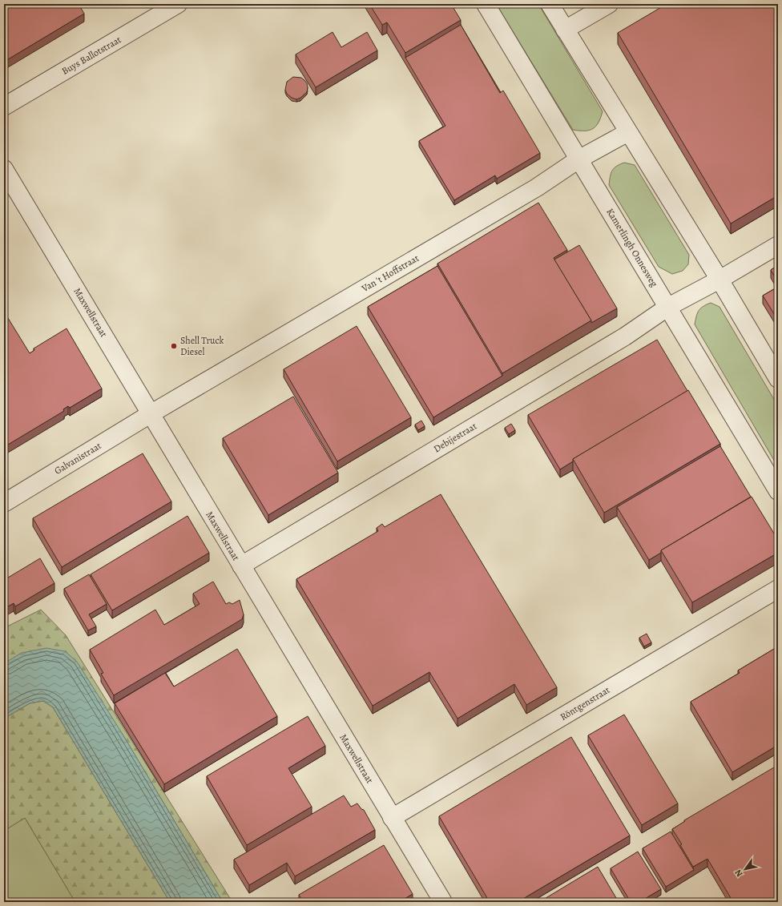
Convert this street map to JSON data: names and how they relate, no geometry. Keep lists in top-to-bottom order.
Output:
{
  "streets": {
    "street": [
      "Buys Ballotstraat",
      "Kamerlingh Onnesweg",
      "Van 't Hoffstraat",
      "Maxwellstraat",
      "Debijestraat",
      "Galvanistraat",
      "Röntgenstraat"
    ]
  },
  "crossings": [
    ["Kamerlingh Onnesweg", "Van 't Hoffstraat"],
    ["Kamerlingh Onnesweg", "Debijestraat"],
    ["Van 't Hoffstraat", "Maxwellstraat"],
    ["Van 't Hoffstraat", "Galvanistraat"],
    ["Maxwellstraat", "Debijestraat"],
    ["Maxwellstraat", "Galvanistraat"],
    ["Maxwellstraat", "Röntgenstraat"]
  ],
  "places": ["Shell Truck Diesel"],
  "north": "bottom left"
}
